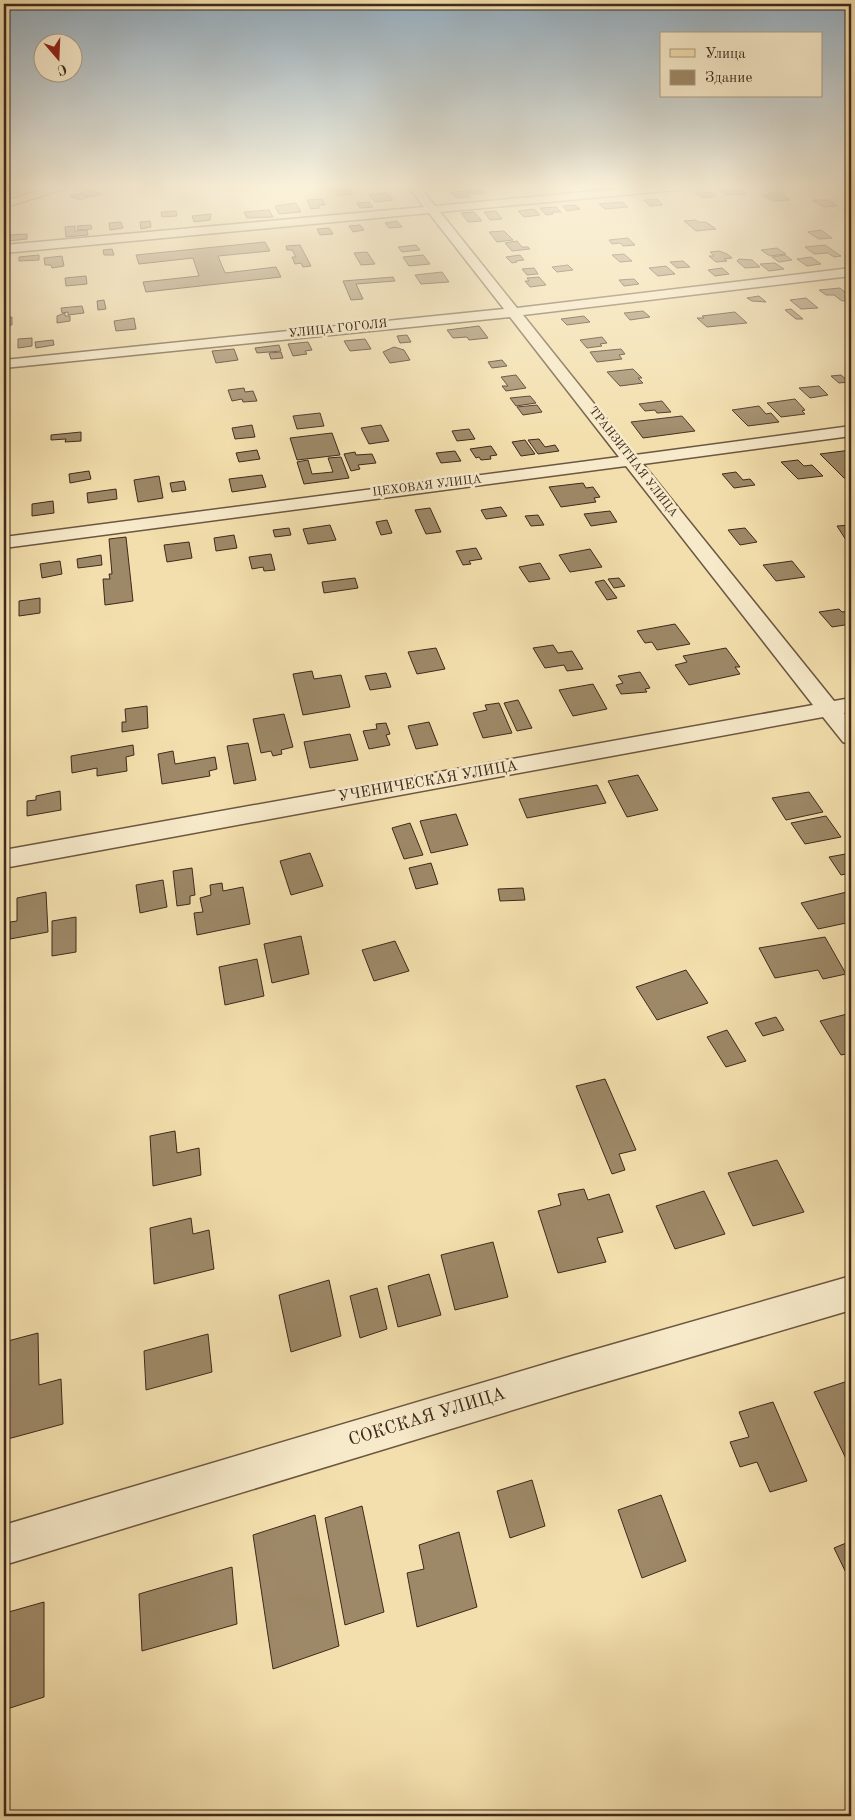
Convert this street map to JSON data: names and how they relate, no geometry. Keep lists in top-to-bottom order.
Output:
{
  "streets": {
    "street": [
      "УЛИЦА ГОГОЛЯ",
      "ТРАНЗИТНАЯ УЛИЦА",
      "ЦЕХОВАЯ УЛИЦА",
      "УЧЕНИЧЕСКАЯ УЛИЦА",
      "СОКСКАЯ УЛИЦА"
    ]
  },
  "crossings": [
    ["УЛИЦА ГОГОЛЯ", "ТРАНЗИТНАЯ УЛИЦА"],
    ["ТРАНЗИТНАЯ УЛИЦА", "ЦЕХОВАЯ УЛИЦА"],
    ["ТРАНЗИТНАЯ УЛИЦА", "УЧЕНИЧЕСКАЯ УЛИЦА"]
  ],
  "legend": ["Улица", "Здание"],
  "north": "bottom"
}
